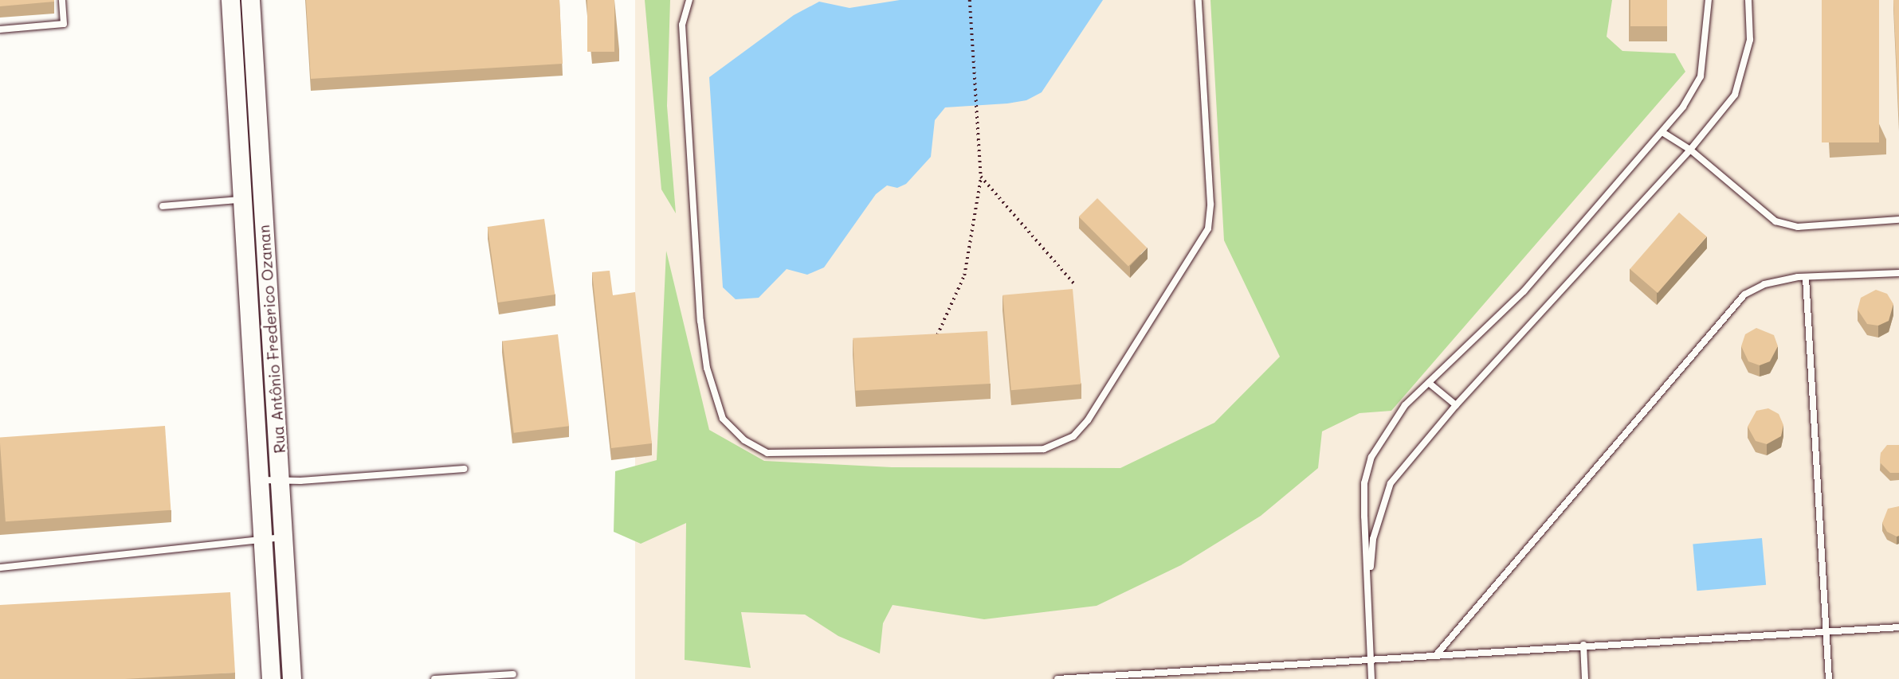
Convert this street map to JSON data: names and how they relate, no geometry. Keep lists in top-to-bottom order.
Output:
{
  "streets": {
    "main road": ["Rua Antônio Frederico Ozanan"]
  }
}
